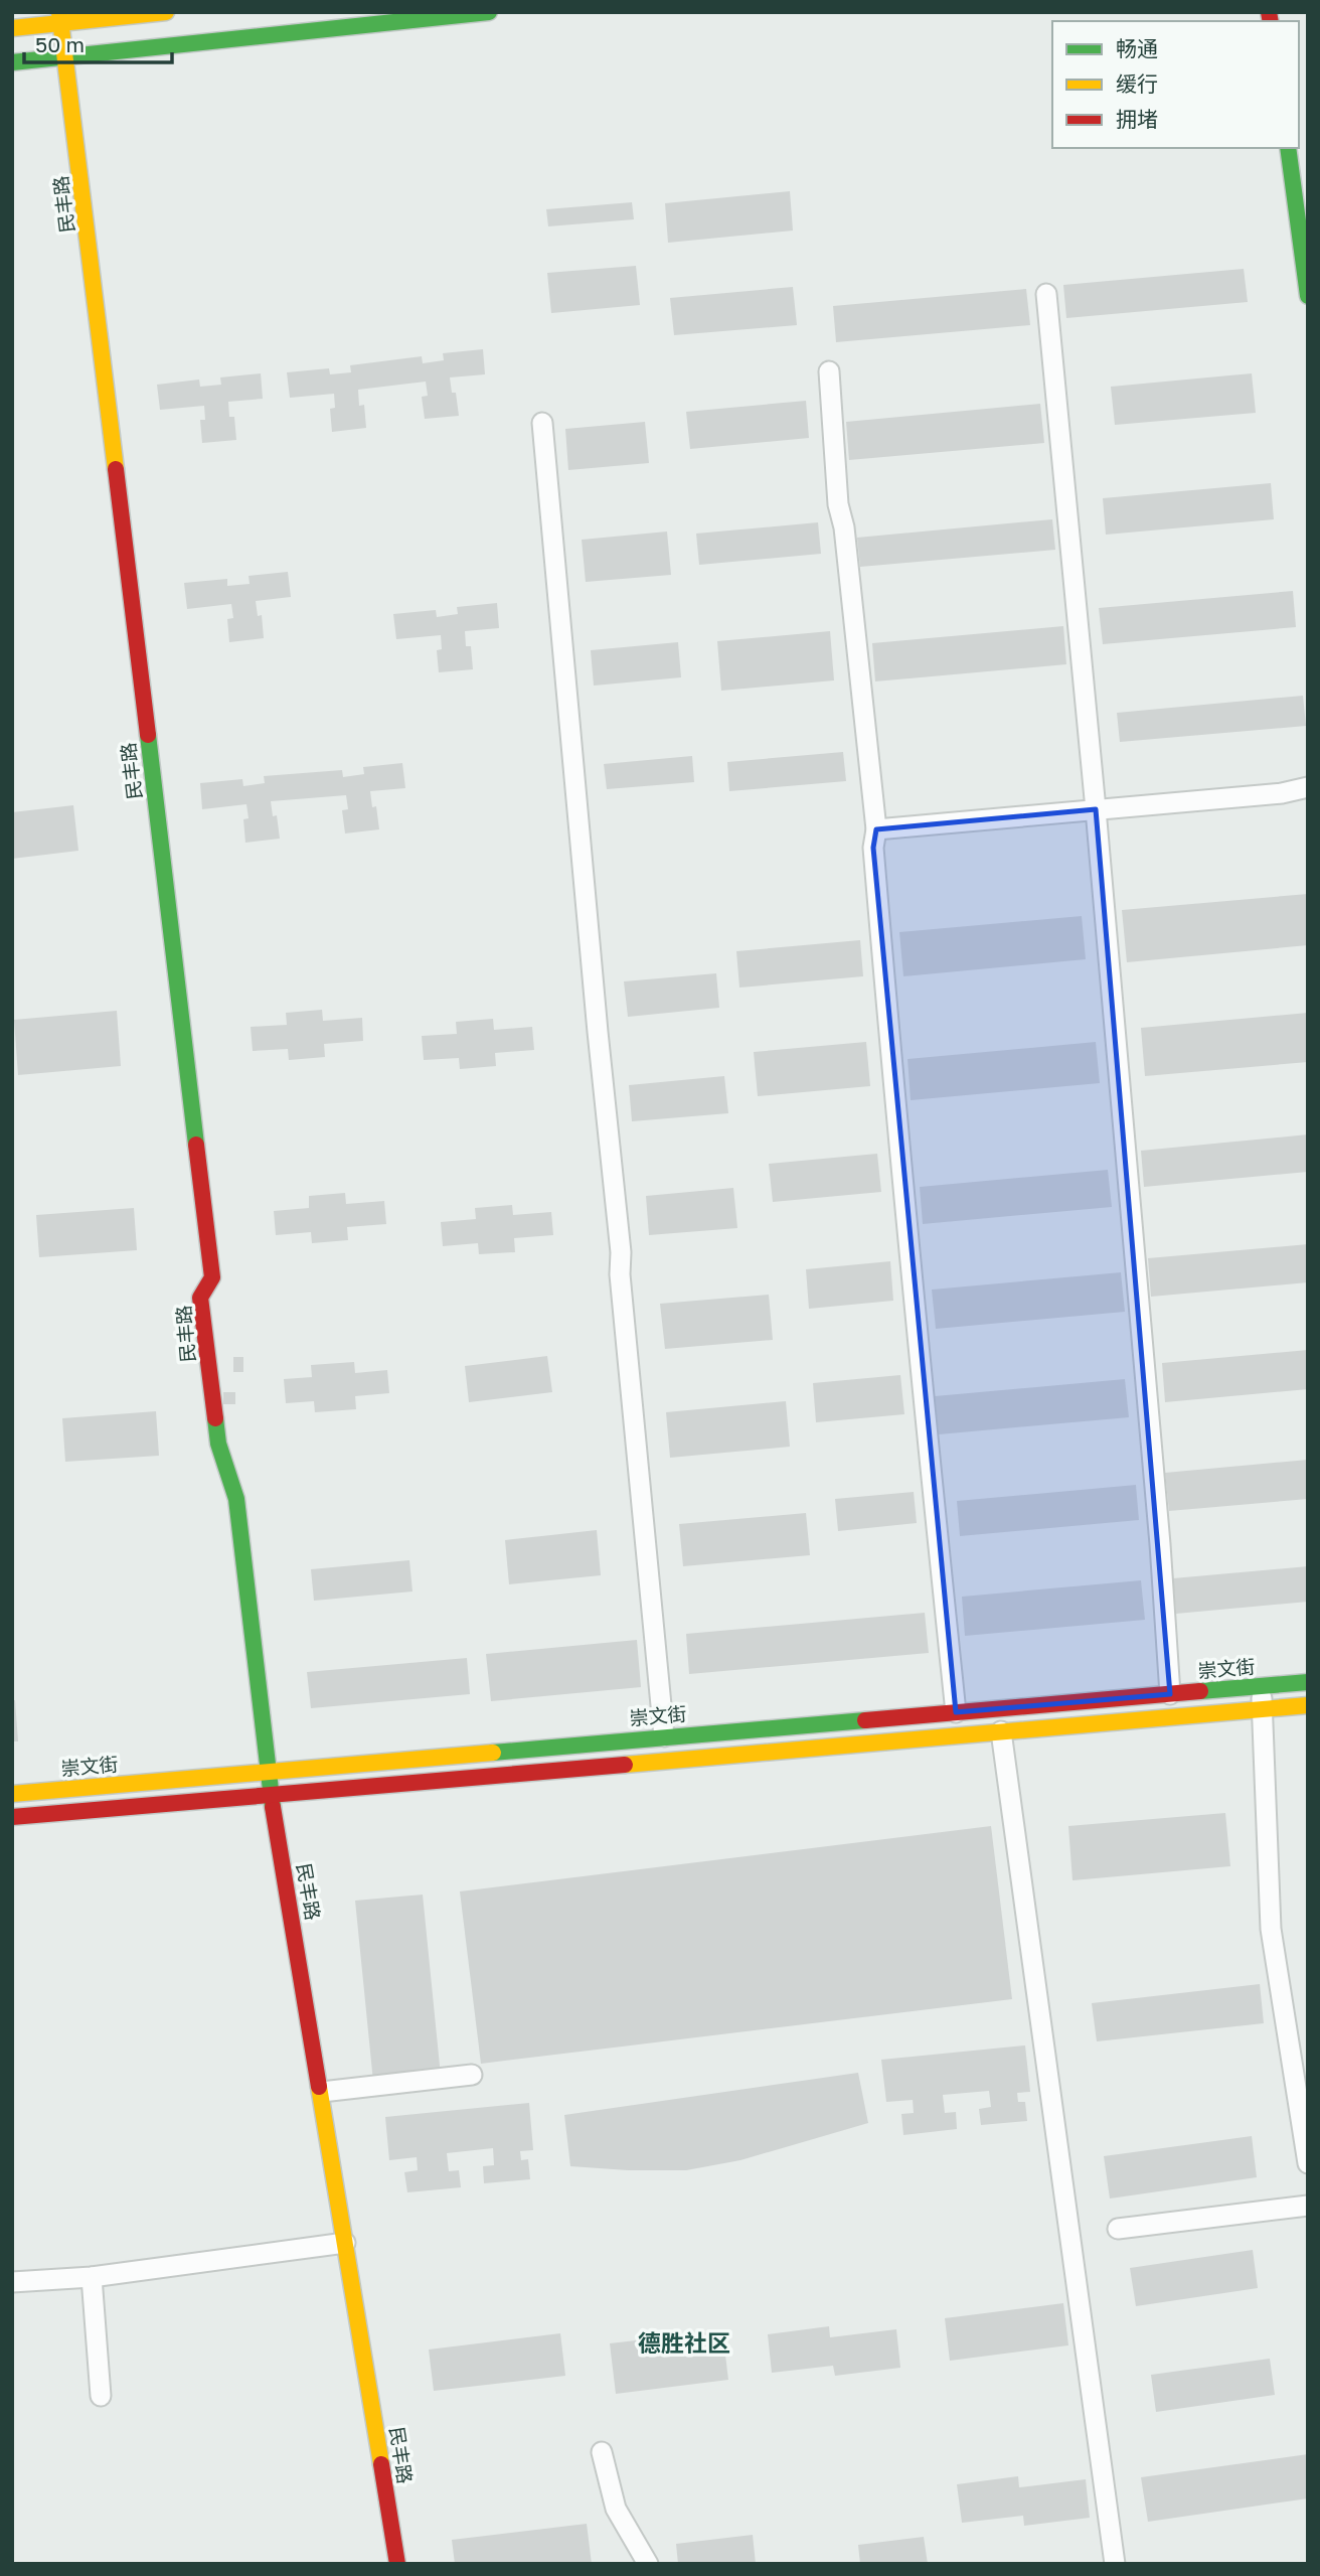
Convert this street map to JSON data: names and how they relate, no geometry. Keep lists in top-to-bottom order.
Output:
{
  "streets": {
    "street": ["民丰路", "崇文街"]
  },
  "crossings": [
    ["民丰路", "崇文街"]
  ],
  "districts": ["德胜社区"],
  "legend": ["畅通", "缓行", "拥堵"],
  "scale_bar": "50 m"
}
